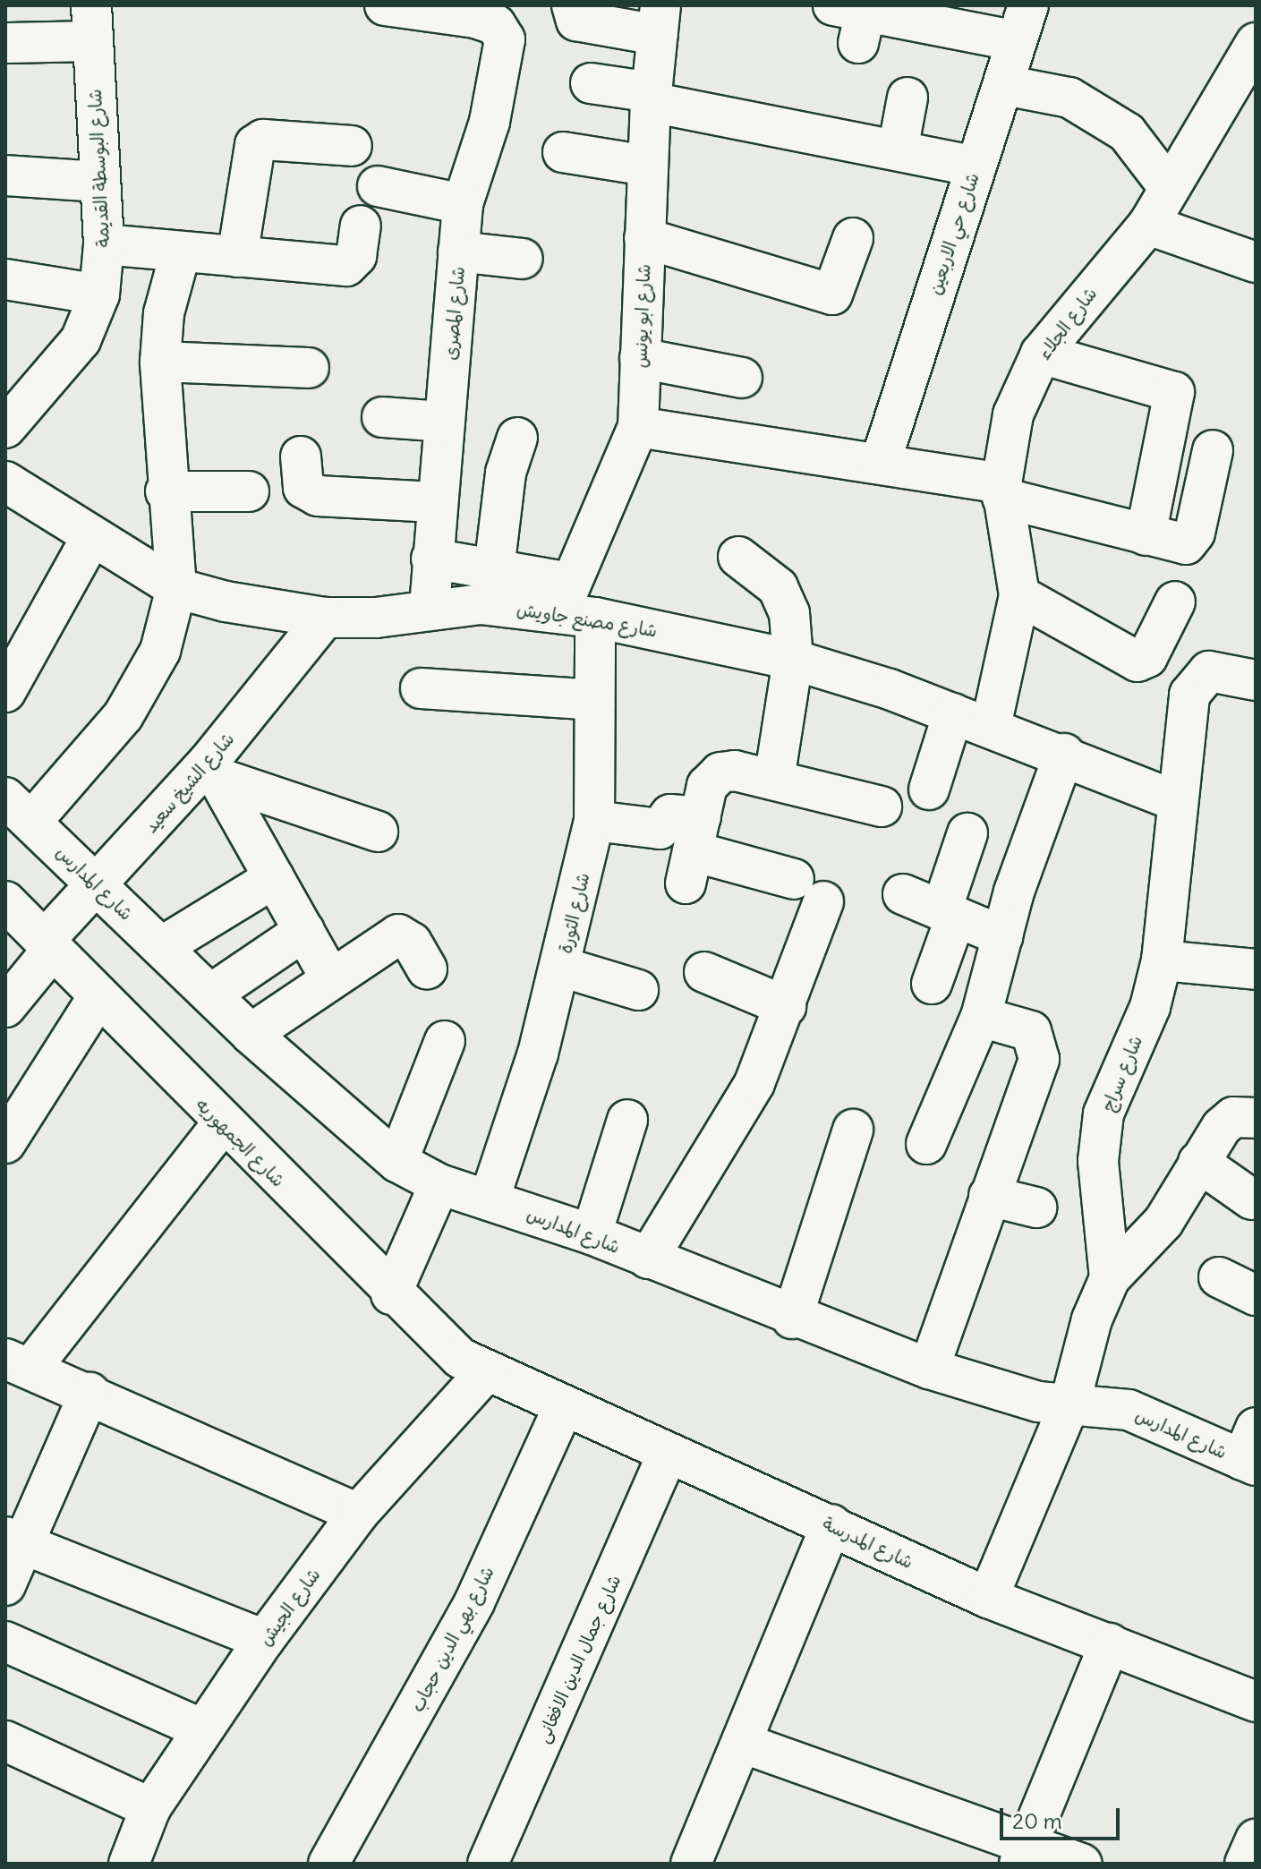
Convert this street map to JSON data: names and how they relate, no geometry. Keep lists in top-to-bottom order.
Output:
{
  "streets": {
    "street": [
      "شارع البوسطة القديمة",
      "شارع حي الاربعين",
      "شارع المصرى",
      "شارع ابو يونس",
      "شارع الجلاء",
      "شارع مصنع جاويش",
      "شارع الشيخ سعيد",
      "شارع المدارس",
      "شارع الثورة",
      "شارع سراج",
      "شارع الجمهوريه",
      "شارع المدرسة",
      "شارع الجيش",
      "شارع بهي الدين حجاب",
      "شارع جمال الدين الافغانى"
    ]
  },
  "crossings": [
    ["شارع المصرى", "شارع مصنع جاويش"],
    ["شارع ابو يونس", "شارع مصنع جاويش"],
    ["شارع ابو يونس", "شارع الثورة"],
    ["شارع الجلاء", "شارع مصنع جاويش"],
    ["شارع مصنع جاويش", "شارع الشيخ سعيد"],
    ["شارع مصنع جاويش", "شارع الثورة"],
    ["شارع مصنع جاويش", "شارع سراج"],
    ["شارع الشيخ سعيد", "شارع المدارس"],
    ["شارع الشيخ سعيد", "شارع الجمهوريه"],
    ["شارع المدارس", "شارع الثورة"],
    ["شارع المدارس", "شارع سراج"],
    ["شارع سراج", "شارع المدرسة"],
    ["شارع الجمهوريه", "شارع المدرسة"],
    ["شارع الجمهوريه", "شارع الجيش"],
    ["شارع المدرسة", "شارع الجيش"],
    ["شارع المدرسة", "شارع بهي الدين حجاب"],
    ["شارع المدرسة", "شارع جمال الدين الافغانى"]
  ],
  "scale_bar": "20 m"
}
